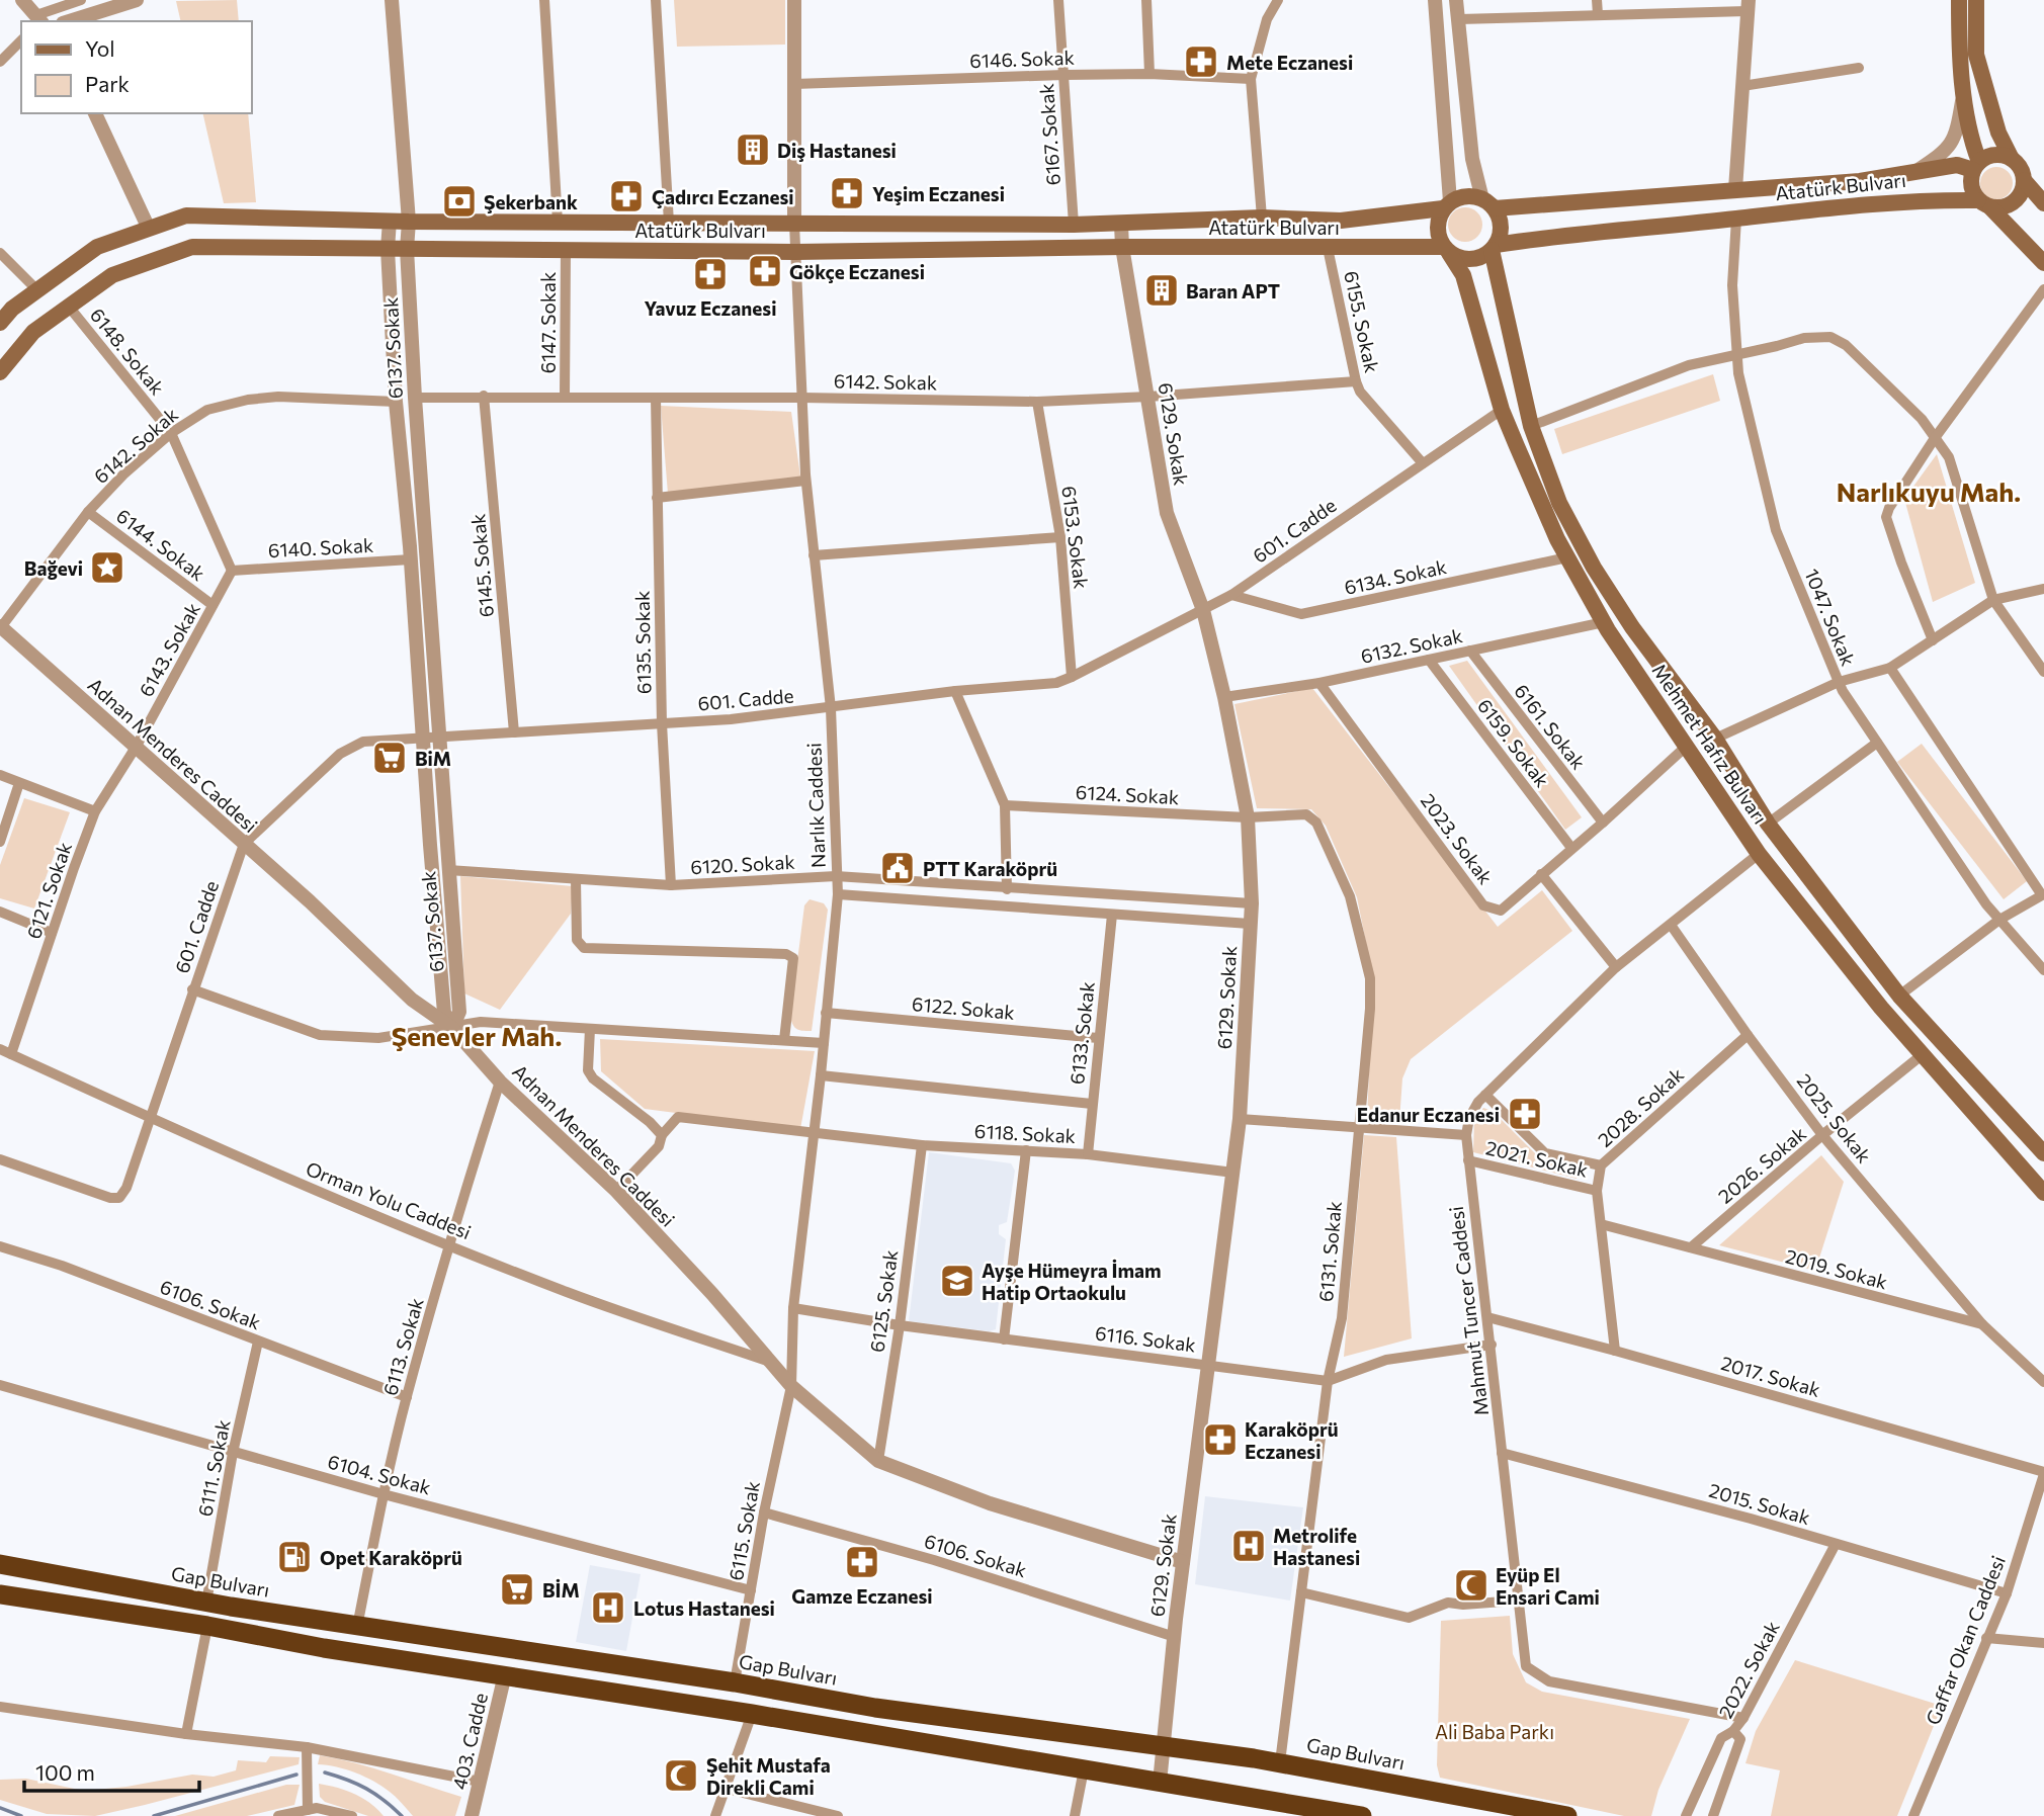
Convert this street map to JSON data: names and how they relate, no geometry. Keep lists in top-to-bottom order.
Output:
{
  "streets": {
    "highway": ["Gap Bulvarı"],
    "main road": ["Atatürk Bulvarı", "Mehmet Hafız Bulvarı"],
    "street": [
      "6146. Sokak",
      "6167. Sokak",
      "6155. Sokak",
      "6147. Sokak",
      "6137. Sokak",
      "6148. Sokak",
      "6142. Sokak",
      "6129. Sokak",
      "601. Cadde",
      "6153. Sokak",
      "6144. Sokak",
      "6140. Sokak",
      "6145. Sokak",
      "6134. Sokak",
      "1047. Sokak",
      "6135. Sokak",
      "6132. Sokak",
      "6143. Sokak",
      "6161. Sokak",
      "6159. Sokak",
      "Adnan Menderes Caddesi",
      "6124. Sokak",
      "Narlık Caddesi",
      "2023. Sokak",
      "6120. Sokak",
      "6121. Sokak",
      "6122. Sokak",
      "6133. Sokak",
      "2028. Sokak",
      "2025. Sokak",
      "6118. Sokak",
      "2021. Sokak",
      "2026. Sokak",
      "Orman Yolu Caddesi",
      "6131. Sokak",
      "2019. Sokak",
      "6125. Sokak",
      "6106. Sokak",
      "Mahmut Tuncer Caddesi",
      "6116. Sokak",
      "6113. Sokak",
      "2017. Sokak",
      "6111. Sokak",
      "6104. Sokak",
      "2015. Sokak",
      "6115. Sokak",
      "Gaffar Okan Caddesi",
      "2022. Sokak",
      "403. Cadde"
    ]
  },
  "crossings": [
    ["6146. Sokak", "6167. Sokak"],
    ["6167. Sokak", "Atatürk Bulvarı"],
    ["Atatürk Bulvarı", "6155. Sokak"],
    ["Atatürk Bulvarı", "6147. Sokak"],
    ["Atatürk Bulvarı", "6137. Sokak"],
    ["Atatürk Bulvarı", "6148. Sokak"],
    ["Atatürk Bulvarı", "6129. Sokak"],
    ["Atatürk Bulvarı", "1047. Sokak"],
    ["Atatürk Bulvarı", "Mehmet Hafız Bulvarı"],
    ["Atatürk Bulvarı", "Narlık Caddesi"],
    ["6155. Sokak", "6142. Sokak"],
    ["6155. Sokak", "601. Cadde"],
    ["6147. Sokak", "6142. Sokak"],
    ["6137. Sokak", "6142. Sokak"],
    ["6137. Sokak", "601. Cadde"],
    ["6137. Sokak", "6140. Sokak"],
    ["6137. Sokak", "Adnan Menderes Caddesi"],
    ["6137. Sokak", "6120. Sokak"],
    ["6148. Sokak", "6142. Sokak"],
    ["6148. Sokak", "6140. Sokak"],
    ["6148. Sokak", "6143. Sokak"],
    ["6142. Sokak", "6129. Sokak"],
    ["6142. Sokak", "6153. Sokak"],
    ["6142. Sokak", "6144. Sokak"],
    ["6142. Sokak", "6145. Sokak"],
    ["6142. Sokak", "6135. Sokak"],
    ["6142. Sokak", "Adnan Menderes Caddesi"],
    ["6142. Sokak", "Narlık Caddesi"],
    ["6129. Sokak", "601. Cadde"],
    ["6129. Sokak", "6132. Sokak"],
    ["6129. Sokak", "Adnan Menderes Caddesi"],
    ["6129. Sokak", "6124. Sokak"],
    ["6129. Sokak", "6120. Sokak"],
    ["6129. Sokak", "6118. Sokak"],
    ["6129. Sokak", "6131. Sokak"],
    ["6129. Sokak", "6106. Sokak"],
    ["6129. Sokak", "6116. Sokak"],
    ["6129. Sokak", "Gap Bulvarı"],
    ["601. Cadde", "6153. Sokak"],
    ["601. Cadde", "6145. Sokak"],
    ["601. Cadde", "6134. Sokak"],
    ["601. Cadde", "6135. Sokak"],
    ["601. Cadde", "Mehmet Hafız Bulvarı"],
    ["601. Cadde", "Adnan Menderes Caddesi"],
    ["601. Cadde", "Narlık Caddesi"],
    ["601. Cadde", "Orman Yolu Caddesi"],
    ["6144. Sokak", "6143. Sokak"],
    ["6140. Sokak", "6143. Sokak"],
    ["6134. Sokak", "Mehmet Hafız Bulvarı"],
    ["6135. Sokak", "6120. Sokak"],
    ["6132. Sokak", "6161. Sokak"],
    ["6132. Sokak", "6159. Sokak"],
    ["6132. Sokak", "Mehmet Hafız Bulvarı"],
    ["6132. Sokak", "2023. Sokak"],
    ["6143. Sokak", "Adnan Menderes Caddesi"],
    ["6143. Sokak", "6121. Sokak"],
    ["6161. Sokak", "2023. Sokak"],
    ["6159. Sokak", "2023. Sokak"],
    ["Mehmet Hafız Bulvarı", "2023. Sokak"],
    ["Mehmet Hafız Bulvarı", "2026. Sokak"],
    ["Mehmet Hafız Bulvarı", "Mahmut Tuncer Caddesi"],
    ["Adnan Menderes Caddesi", "Narlık Caddesi"],
    ["Adnan Menderes Caddesi", "6121. Sokak"],
    ["Adnan Menderes Caddesi", "Orman Yolu Caddesi"],
    ["Adnan Menderes Caddesi", "6125. Sokak"],
    ["Adnan Menderes Caddesi", "6113. Sokak"],
    ["Adnan Menderes Caddesi", "6115. Sokak"],
    ["6124. Sokak", "6131. Sokak"],
    ["Narlık Caddesi", "6120. Sokak"],
    ["Narlık Caddesi", "6122. Sokak"],
    ["Narlık Caddesi", "6118. Sokak"],
    ["Narlık Caddesi", "6116. Sokak"],
    ["Narlık Caddesi", "6115. Sokak"],
    ["6121. Sokak", "Orman Yolu Caddesi"],
    ["6122. Sokak", "6133. Sokak"],
    ["6133. Sokak", "6118. Sokak"],
    ["2028. Sokak", "2025. Sokak"],
    ["2028. Sokak", "2021. Sokak"],
    ["2028. Sokak", "2019. Sokak"],
    ["2028. Sokak", "2017. Sokak"],
    ["2025. Sokak", "2026. Sokak"],
    ["2025. Sokak", "2019. Sokak"],
    ["2025. Sokak", "Mahmut Tuncer Caddesi"],
    ["6118. Sokak", "6125. Sokak"],
    ["2021. Sokak", "Mahmut Tuncer Caddesi"],
    ["2026. Sokak", "2019. Sokak"],
    ["Orman Yolu Caddesi", "6113. Sokak"],
    ["6131. Sokak", "6116. Sokak"],
    ["6131. Sokak", "Gap Bulvarı"],
    ["6125. Sokak", "6116. Sokak"],
    ["6106. Sokak", "6113. Sokak"],
    ["6106. Sokak", "6111. Sokak"],
    ["6106. Sokak", "6115. Sokak"],
    ["Mahmut Tuncer Caddesi", "6116. Sokak"],
    ["Mahmut Tuncer Caddesi", "2017. Sokak"],
    ["Mahmut Tuncer Caddesi", "2015. Sokak"],
    ["Mahmut Tuncer Caddesi", "2022. Sokak"],
    ["6113. Sokak", "6104. Sokak"],
    ["6113. Sokak", "Gap Bulvarı"],
    ["2017. Sokak", "Gaffar Okan Caddesi"],
    ["6111. Sokak", "6104. Sokak"],
    ["6111. Sokak", "Gap Bulvarı"],
    ["6104. Sokak", "6115. Sokak"],
    ["2015. Sokak", "Gaffar Okan Caddesi"],
    ["2015. Sokak", "2022. Sokak"],
    ["6115. Sokak", "Gap Bulvarı"]
  ],
  "districts": ["Narlıkuyu Mah.", "Şenevler Mah."],
  "parks": ["Ali Baba Parkı"],
  "places": {
    "pharmacy": [
      "Mete Eczanesi",
      "Yeşim Eczanesi",
      "Çadırcı Eczanesi",
      "Gökçe Eczanesi",
      "Yavuz Eczanesi",
      "Edanur Eczanesi",
      "Karaköprü Eczanesi",
      "Gamze Eczanesi"
    ],
    "building": ["Diş Hastanesi", "Baran APT"],
    "bank": ["Şekerbank"],
    "place": ["Bağevi"],
    "supermarket": ["BiM", "BİM"],
    "public building": ["PTT Karaköprü"],
    "school or university": ["Ayşe Hümeyra İmam Hatip Ortaokulu"],
    "hospital": ["Metrolife Hastanesi", "Lotus Hastanesi"],
    "fuel station": ["Opet Karaköprü"],
    "mosque": ["Eyüp El Ensari Cami", "Şehit Mustafa Direkli Cami"]
  },
  "legend": ["Yol", "Park"],
  "scale_bar": "100 m"
}
